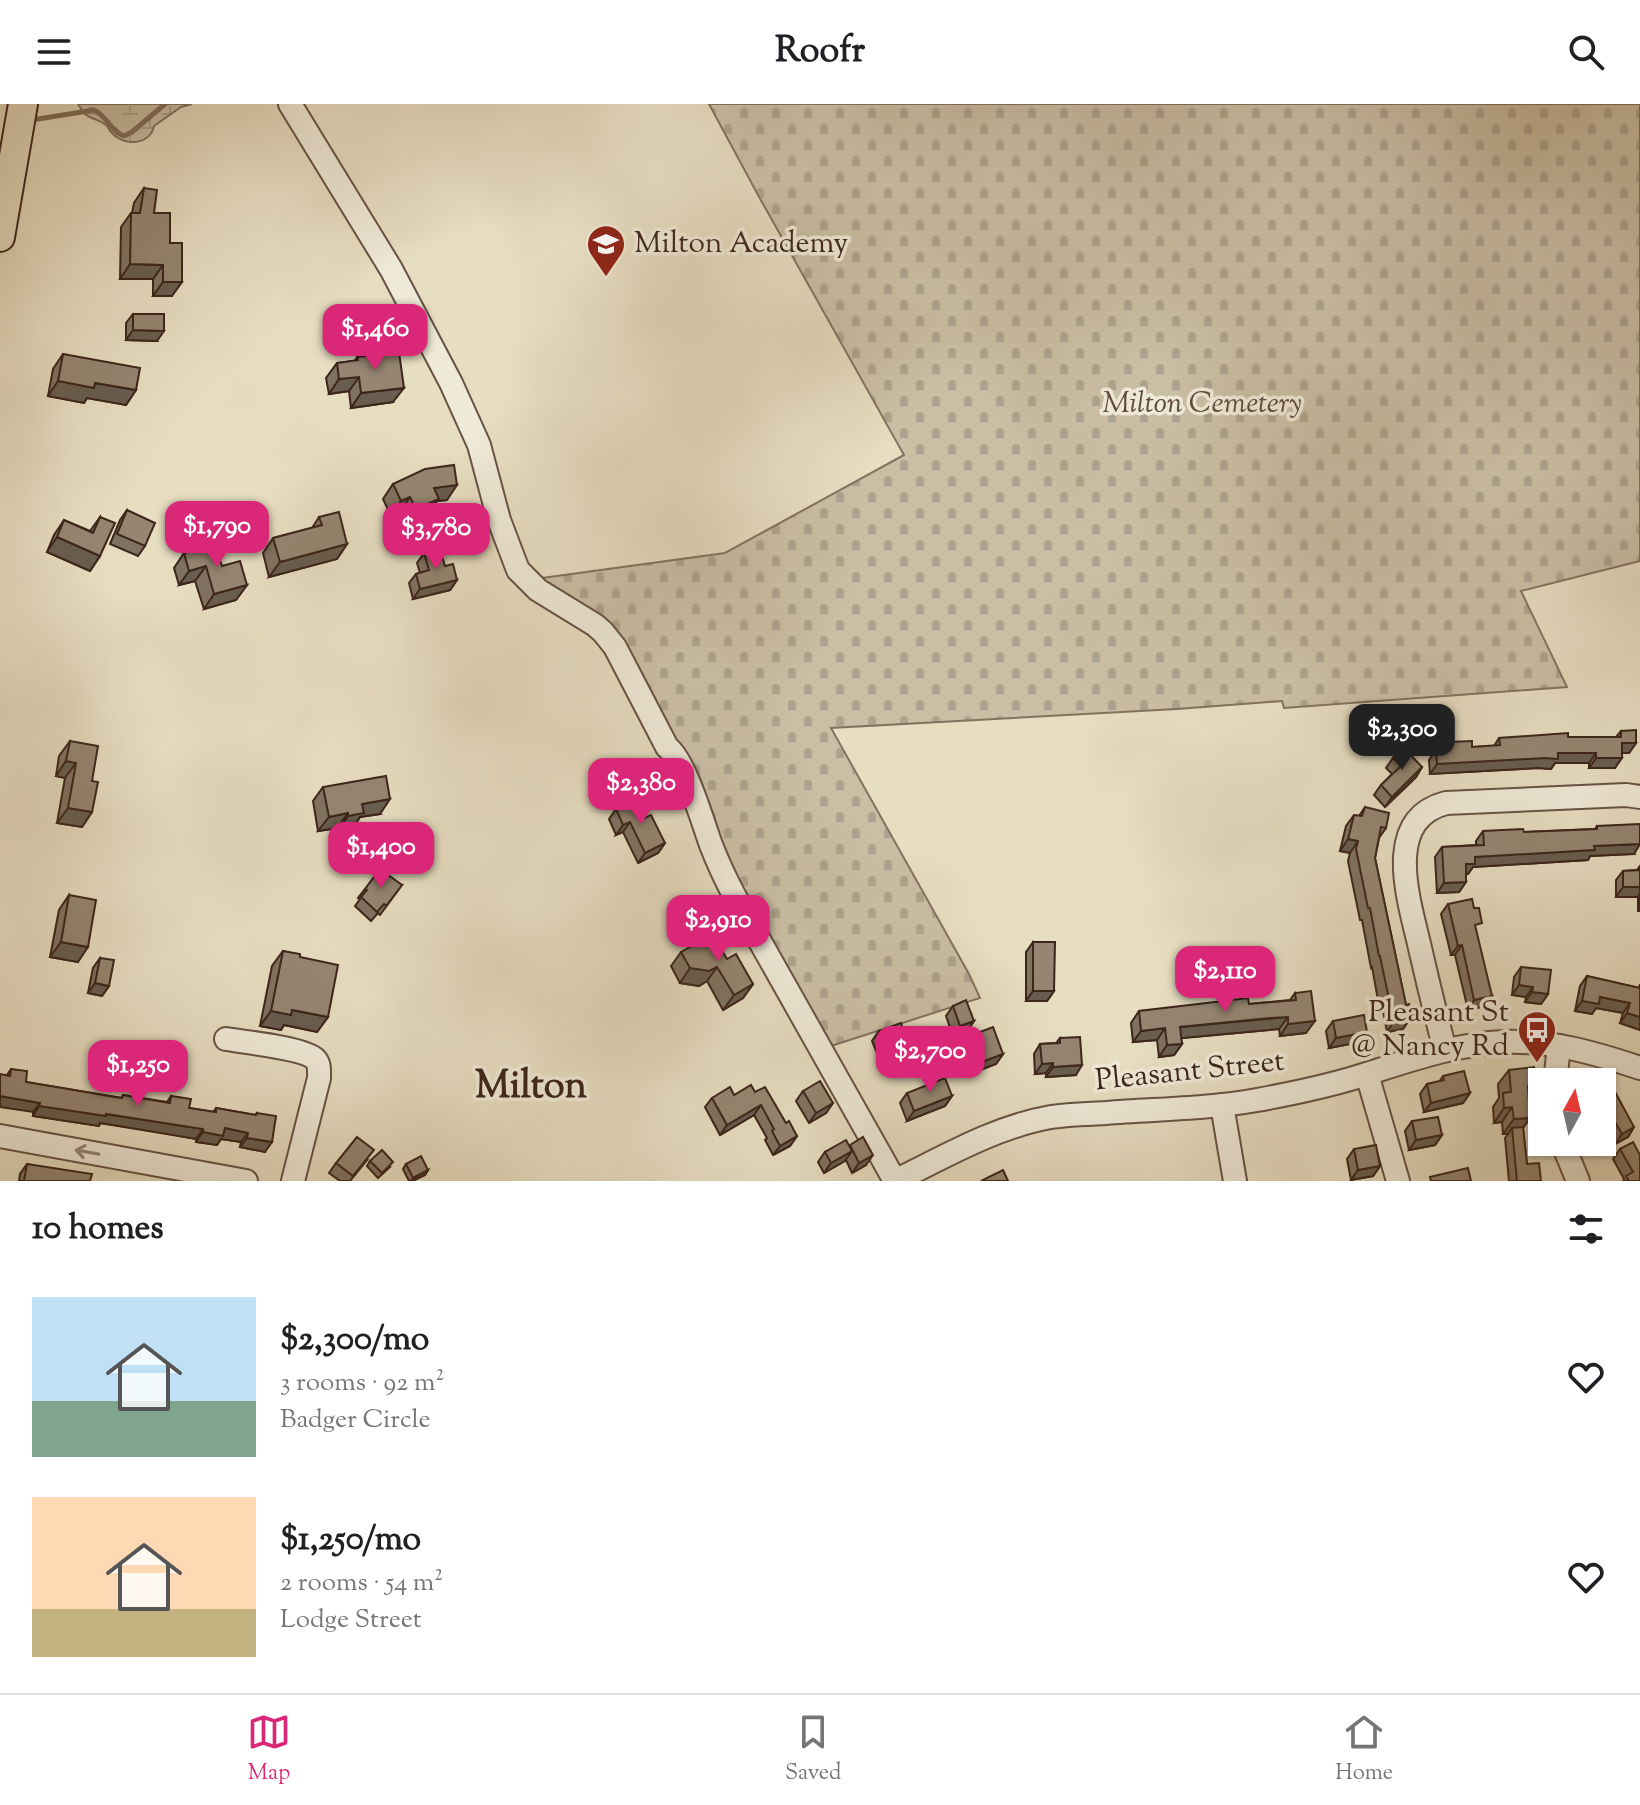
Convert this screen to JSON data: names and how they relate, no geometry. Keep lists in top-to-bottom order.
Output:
{
  "streets": {
    "street": ["Pleasant Street"]
  },
  "districts": ["Milton"],
  "parks": ["Milton Cemetery"],
  "places": {
    "school or university": ["Milton Academy"],
    "bus stop": ["Pleasant St @ Nancy Rd"]
  },
  "north": "top",
  "page": {
    "header": "Roofr",
    "price": [
      "$1,460",
      "$1,790",
      "$3,780",
      "$2,300",
      "$2,380",
      "$1,400",
      "$2,910",
      "$2,110",
      "$2,700",
      "$1,250"
    ],
    "heading": "10 homes",
    "list": [
      {
        "name": "$2,300/mo",
        "note": "3 rooms · 92 m² · Badger Circle"
      },
      {
        "name": "$1,250/mo",
        "note": "2 rooms · 54 m² · Lodge Street"
      }
    ],
    "tabs": ["Map", "Saved", "Home"]
  }
}
